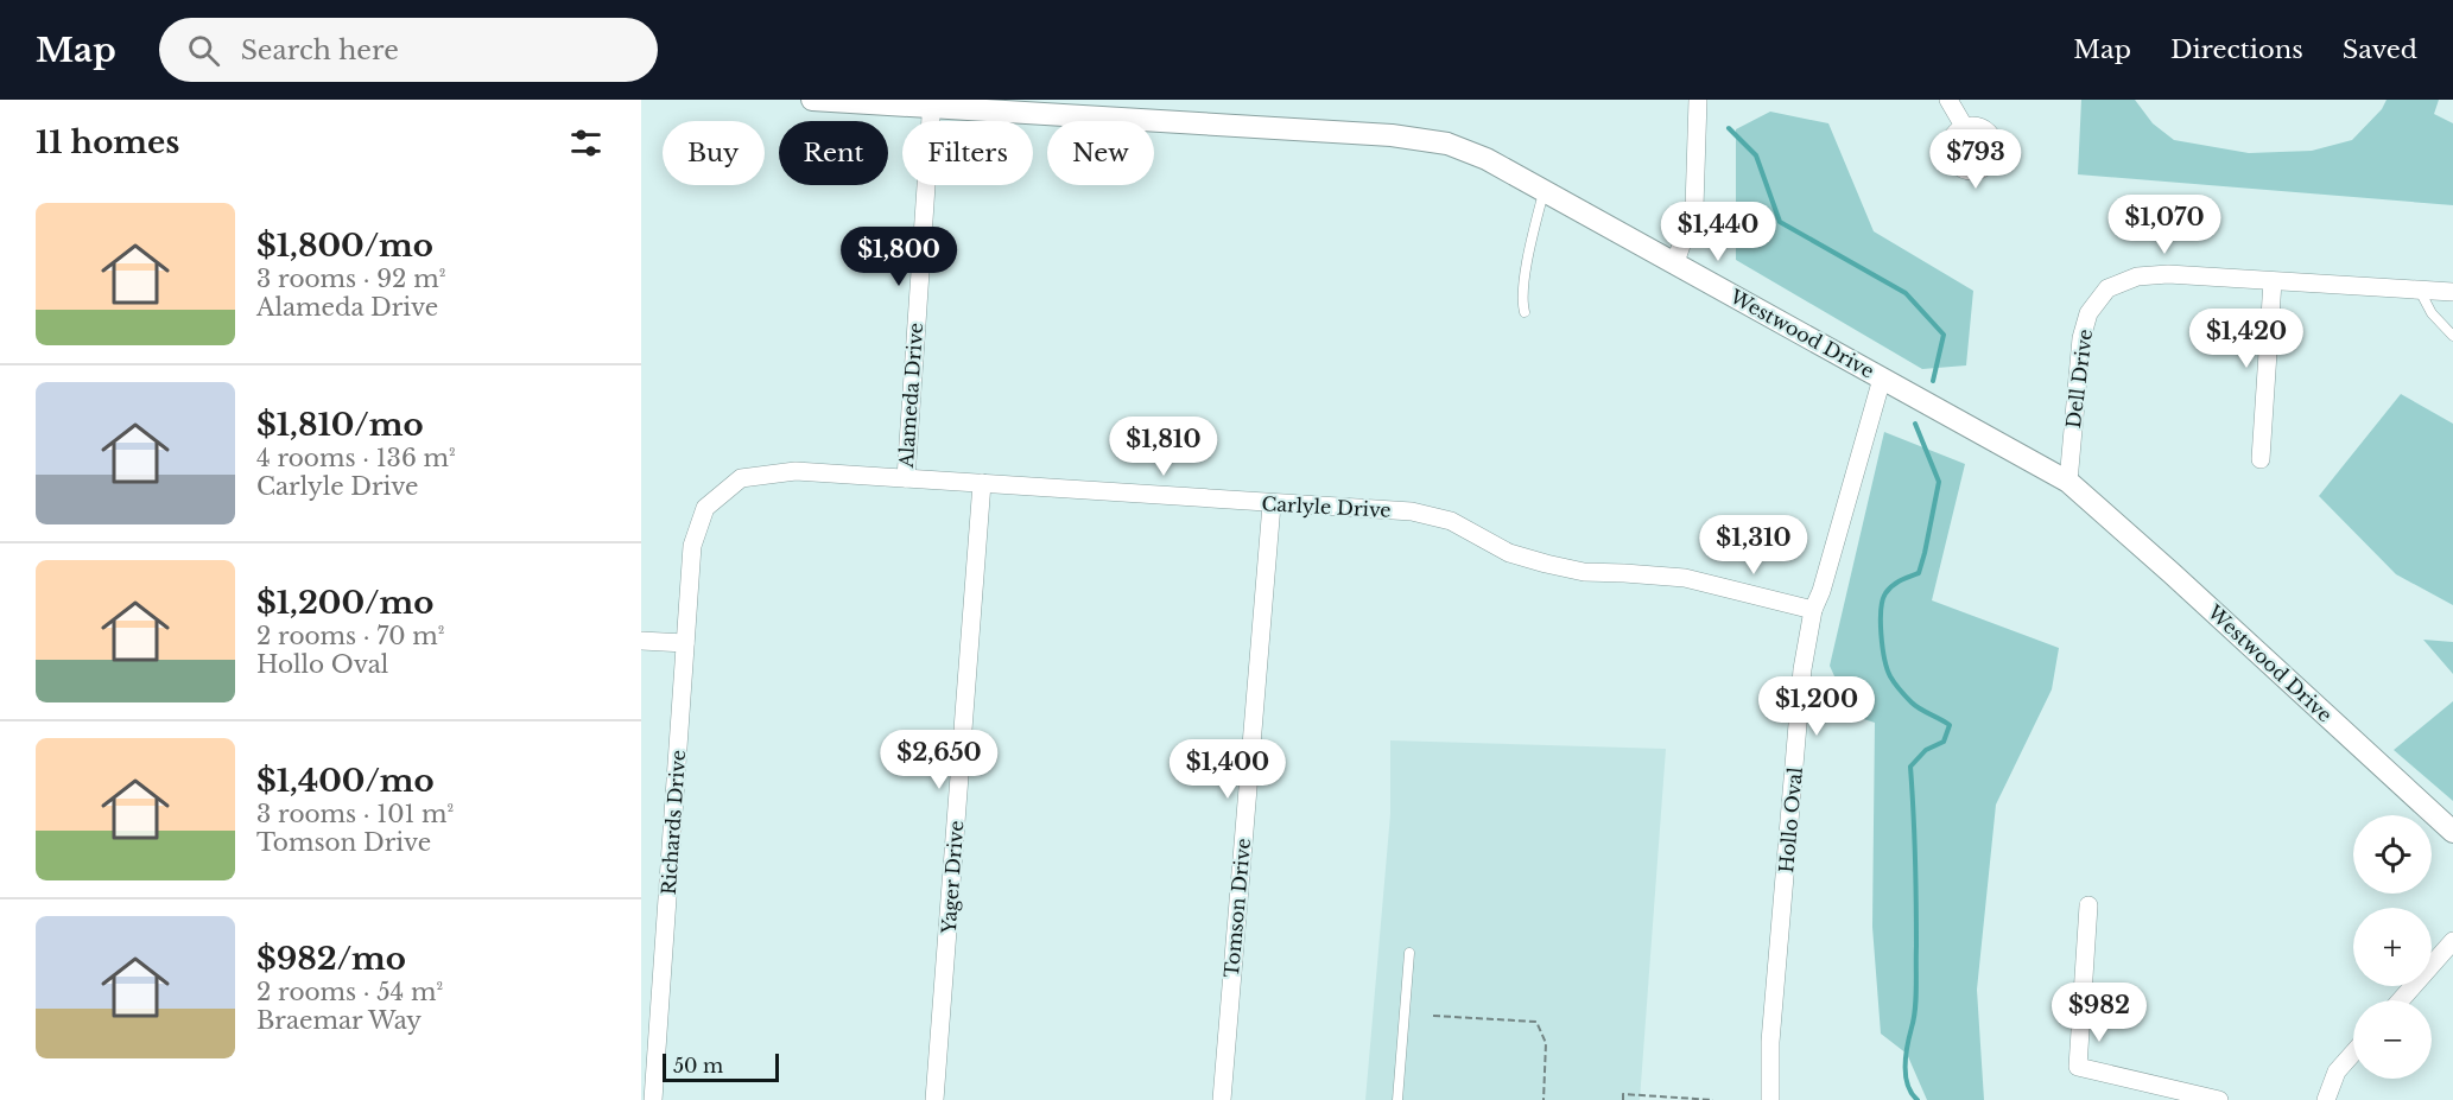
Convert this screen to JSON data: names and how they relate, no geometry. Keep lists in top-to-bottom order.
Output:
{
  "streets": {
    "street": [
      "Westwood Drive",
      "Dell Drive",
      "Alameda Drive",
      "Carlyle Drive",
      "Hollo Oval",
      "Richards Drive",
      "Yager Drive",
      "Tomson Drive"
    ]
  },
  "crossings": [
    ["Westwood Drive", "Dell Drive"],
    ["Westwood Drive", "Alameda Drive"],
    ["Westwood Drive", "Hollo Oval"],
    ["Alameda Drive", "Carlyle Drive"],
    ["Carlyle Drive", "Hollo Oval"],
    ["Carlyle Drive", "Richards Drive"],
    ["Carlyle Drive", "Yager Drive"],
    ["Carlyle Drive", "Tomson Drive"]
  ],
  "scale_bar": "50 m",
  "page": {
    "header": "Map",
    "search": "Search here",
    "nav": ["Map", "Directions", "Saved"],
    "heading": "11 homes",
    "chip": [
      "Buy",
      "Rent",
      "Filters",
      "New"
    ],
    "price": [
      "$793",
      "$1,070",
      "$1,440",
      "$1,800",
      "$1,420",
      "$1,810",
      "$1,310",
      "$1,200",
      "$2,650",
      "$1,400",
      "$982"
    ],
    "list": [
      {
        "name": "$1,800/mo",
        "note": "3 rooms · 92 m² · Alameda Drive"
      },
      {
        "name": "$1,810/mo",
        "note": "4 rooms · 136 m² · Carlyle Drive"
      },
      {
        "name": "$1,200/mo",
        "note": "2 rooms · 70 m² · Hollo Oval"
      },
      {
        "name": "$1,400/mo",
        "note": "3 rooms · 101 m² · Tomson Drive"
      },
      {
        "name": "$982/mo",
        "note": "2 rooms · 54 m² · Braemar Way"
      }
    ],
    "map_buttons": ["+", "−"],
    "scale": "50 m"
  }
}
